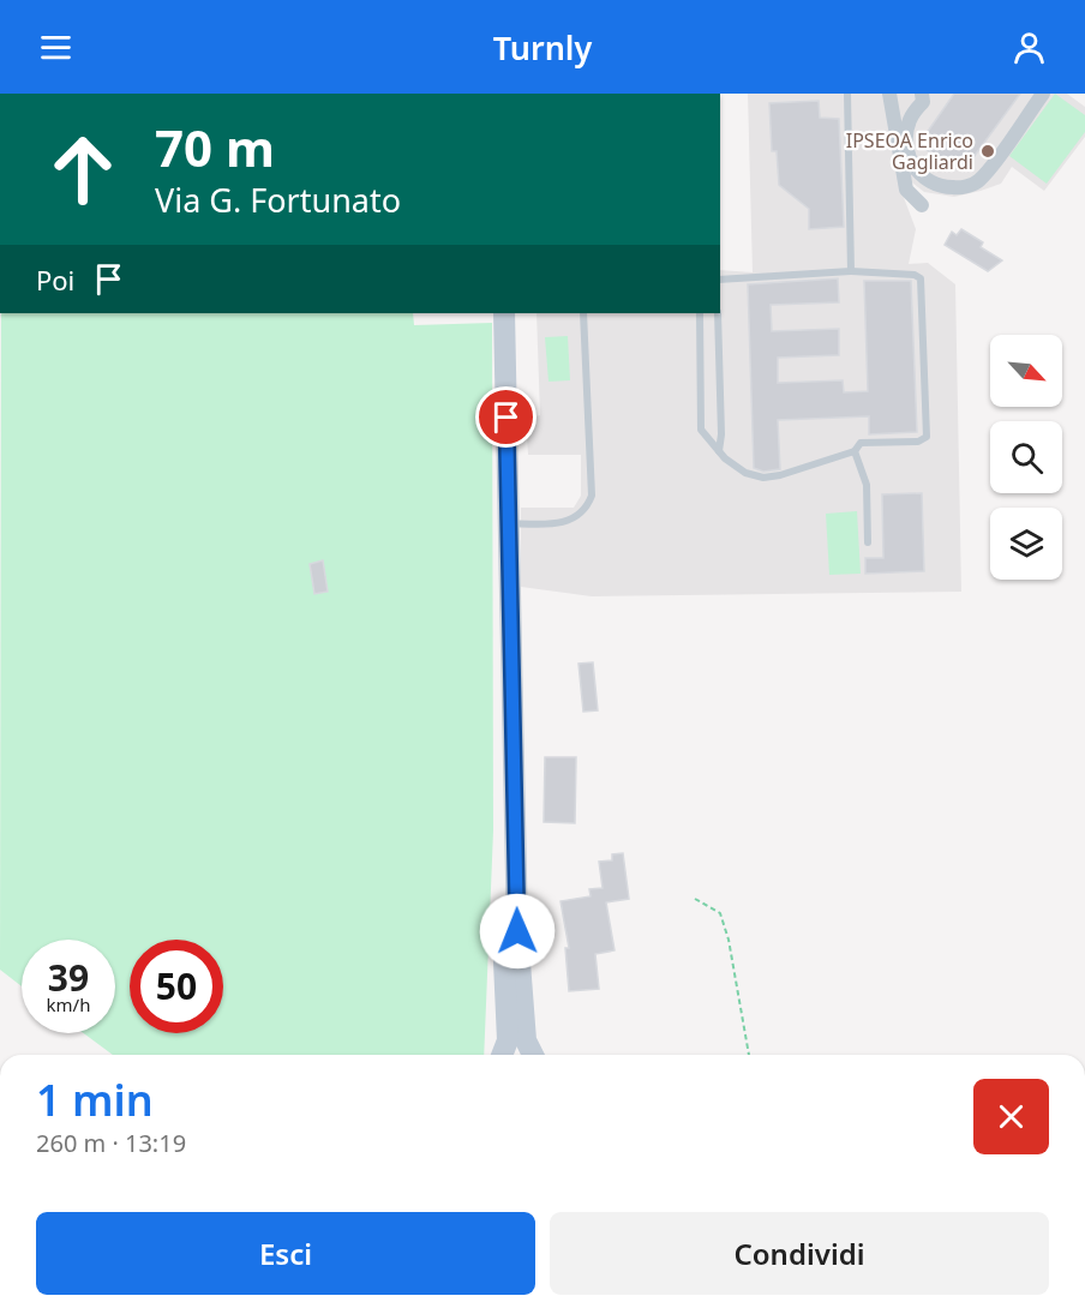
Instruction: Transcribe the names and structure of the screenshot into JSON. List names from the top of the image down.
{
  "places": ["IPSEOA Enrico Gagliardi"],
  "north": "bottom right",
  "page": {
    "header": "Turnly",
    "turn": ["70 m", "Via G. Fortunato"],
    "then": "Poi",
    "speed": "39 km/h",
    "limit": "50",
    "heading": ["1 min", "260 m · 13:19"],
    "buttons": ["Esci", "Condividi"]
  }
}
